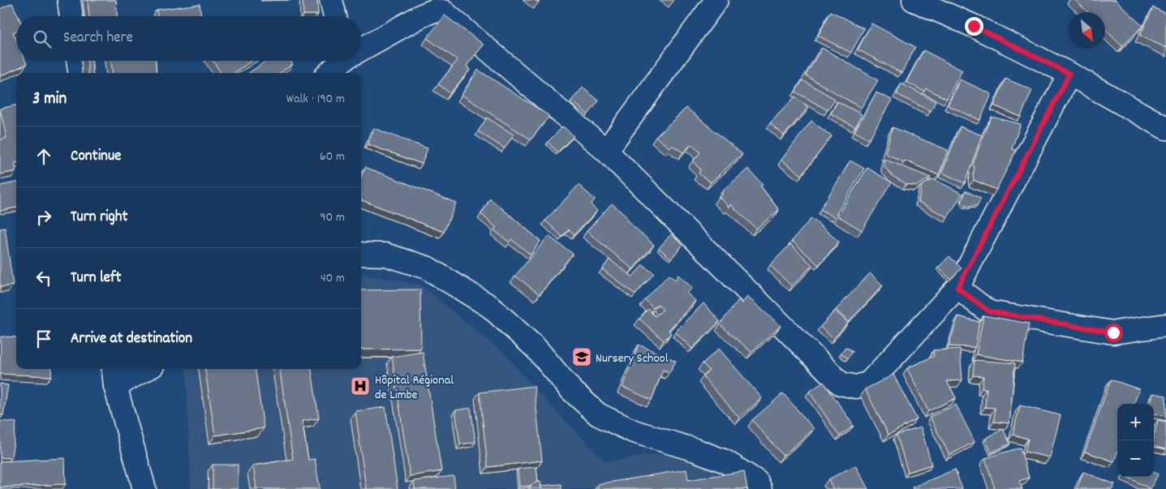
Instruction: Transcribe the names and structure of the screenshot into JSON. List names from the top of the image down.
{
  "places": {
    "school or university": ["Nursery School"],
    "hospital": ["Hôpital Régional de Limbe"]
  },
  "north": "bottom right",
  "page": {
    "search": "Search here",
    "heading": ["3 min", "Walk · 190 m"],
    "list": [
      ["Continue", "60 m"],
      ["Turn right", "90 m"],
      ["Turn left", "40 m"],
      "Arrive at destination"
    ],
    "map_buttons": ["+", "−"]
  }
}
